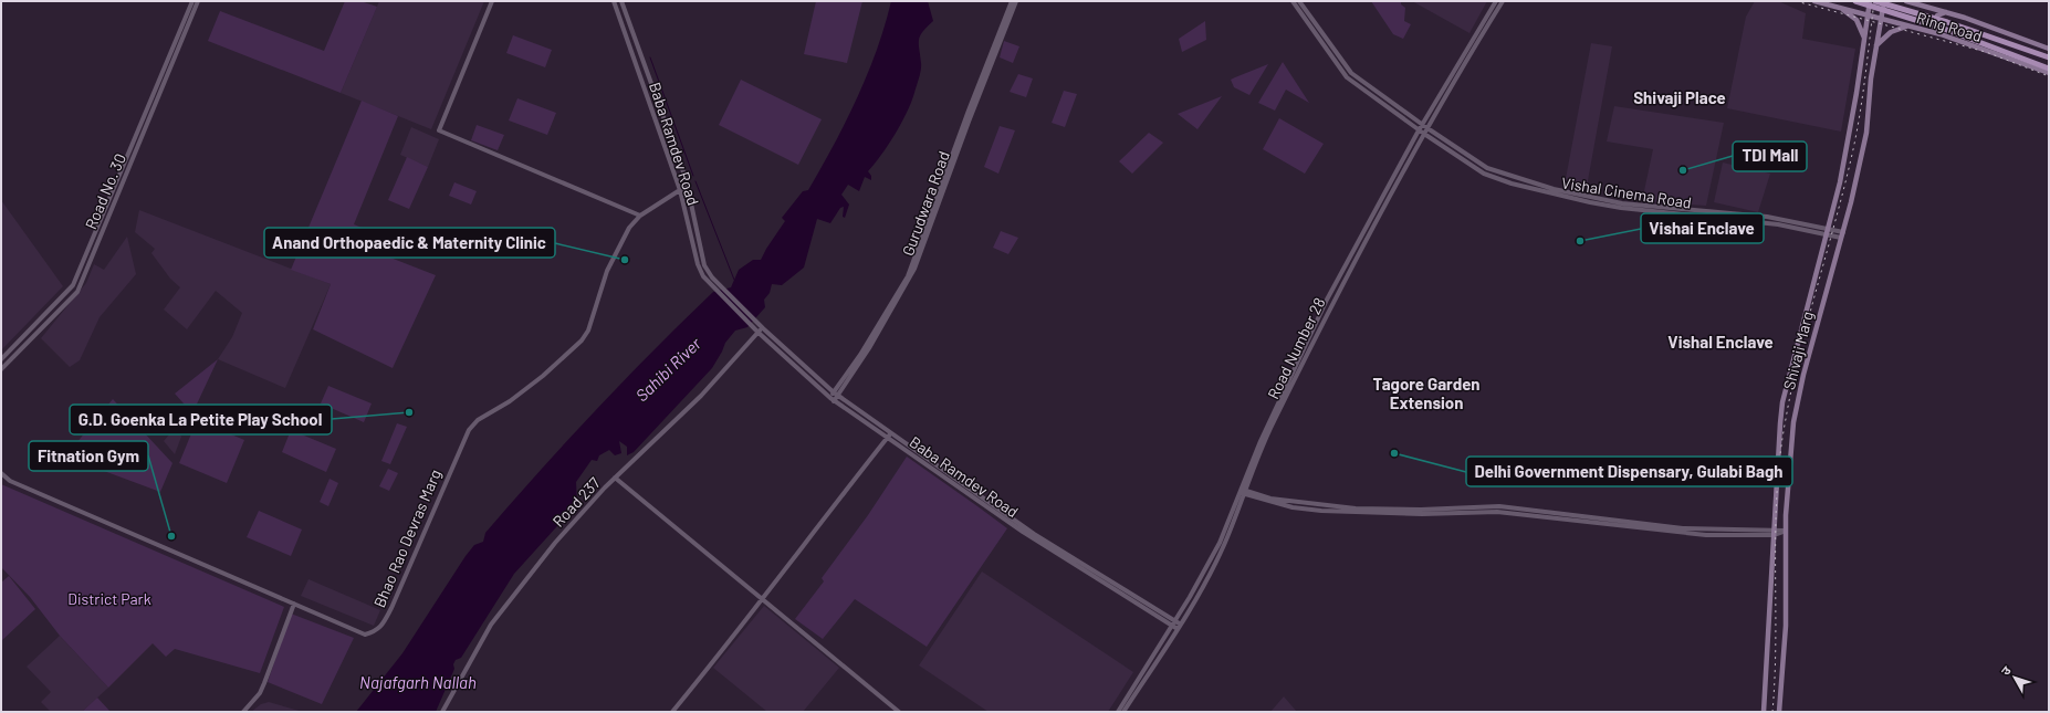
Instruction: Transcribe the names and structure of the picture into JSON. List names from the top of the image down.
{
  "streets": {
    "main road": ["Ring Road", "Shivaji Marg"],
    "street": [
      "Baba Ramdev Road",
      "Road No. 30",
      "Vishal Cinema Road",
      "Gurudwara Road",
      "Road Number 28",
      "Road 237",
      "Bhao Rao Devras Marg"
    ]
  },
  "crossings": [
    ["Ring Road", "Shivaji Marg"],
    ["Baba Ramdev Road", "Gurudwara Road"],
    ["Baba Ramdev Road", "Road Number 28"],
    ["Baba Ramdev Road", "Road 237"],
    ["Baba Ramdev Road", "Bhao Rao Devras Marg"],
    ["Vishal Cinema Road", "Road Number 28"],
    ["Vishal Cinema Road", "Shivaji Marg"]
  ],
  "districts": ["Shivaji Place", "Vishal Enclave", "Tagore Garden Extension"],
  "water": ["Sahibi River", "Najafgarh Nallah"],
  "parks": ["District Park"],
  "places": [
    "TDI Mall",
    "Vishai Enclave",
    "Anand Orthopaedic & Maternity Clinic",
    "G.D. Goenka La Petite Play School",
    "Delhi Government Dispensary, Gulabi Bagh",
    "Fitnation Gym"
  ],
  "north": "top left"
}
